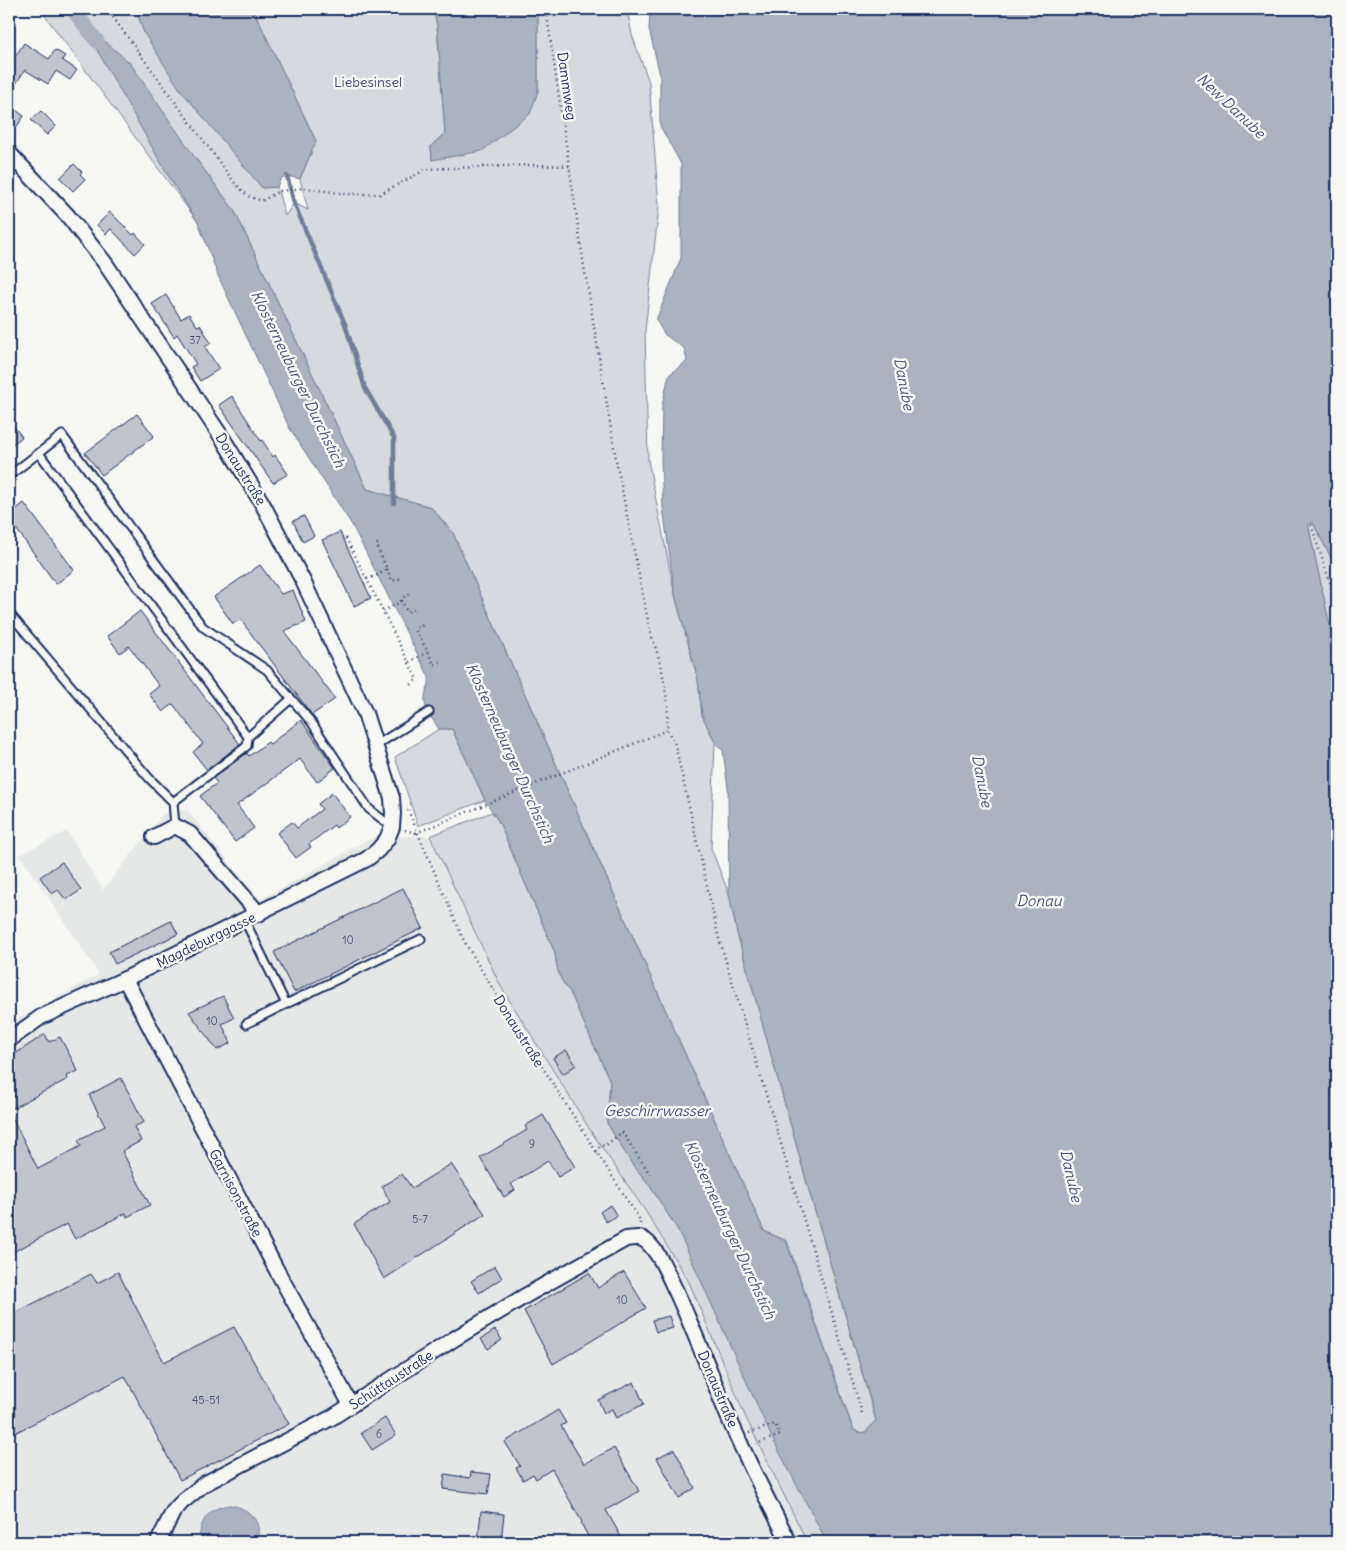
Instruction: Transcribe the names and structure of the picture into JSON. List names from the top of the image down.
{
  "streets": {
    "street": [
      "Donaustraße",
      "Magdeburggasse",
      "Garnisonstraße",
      "Schüttaustraße"
    ],
    "path": ["Dammweg"]
  },
  "crossings": [
    ["Dammweg", "Donaustraße"],
    ["Donaustraße", "Magdeburggasse"],
    ["Donaustraße", "Schüttaustraße"],
    ["Magdeburggasse", "Garnisonstraße"],
    ["Garnisonstraße", "Schüttaustraße"]
  ],
  "water": [
    "New Danube",
    "Klosterneuburger Durchstich",
    "Danube",
    "Donau",
    "Geschirrwasser"
  ],
  "parks": ["Liebesinsel"],
  "house_numbers": [
    "37",
    "10",
    "10",
    "9",
    "5-7",
    "10",
    "45-51",
    "6"
  ]
}
